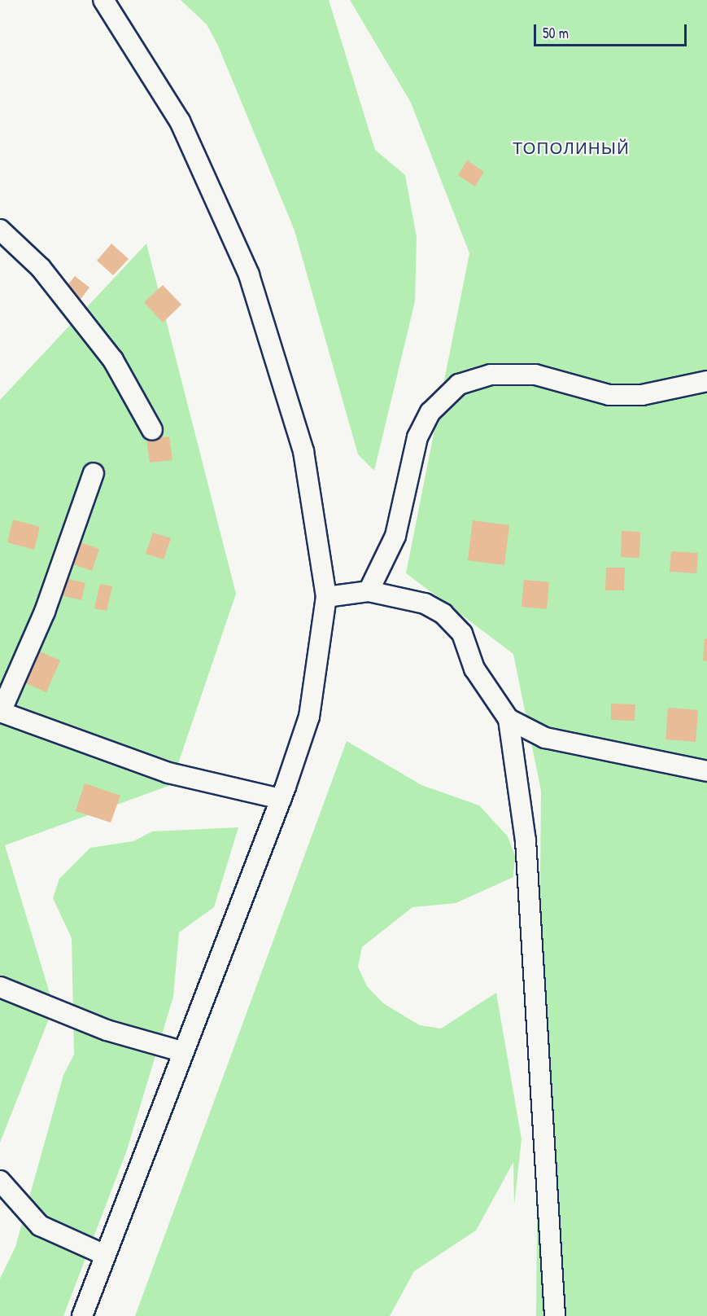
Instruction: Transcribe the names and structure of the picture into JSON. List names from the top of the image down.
{
  "districts": ["ТОПОЛИНЫЙ"],
  "scale_bar": "50 m"
}
